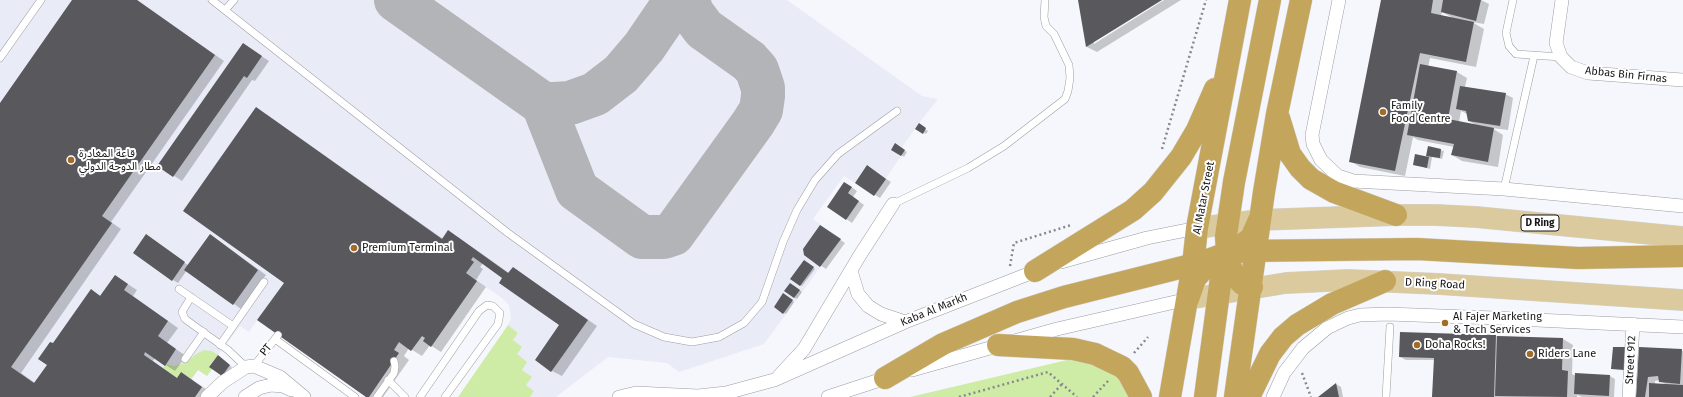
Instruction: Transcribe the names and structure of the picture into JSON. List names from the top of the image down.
{
  "streets": {
    "highway": ["Al Matar Street"],
    "main road": ["D Ring", "D Ring Road"],
    "street": ["Abbas Bin Firnas", "Kaba Al Markh", "Street 912"],
    "lane": ["PT"]
  },
  "crossings": [
    ["Al Matar Street", "D Ring"],
    ["Al Matar Street", "D Ring Road"],
    ["Al Matar Street", "Kaba Al Markh"],
    ["D Ring", "Kaba Al Markh"]
  ],
  "places": [
    "Family Food Centre",
    "قاعة المغادرة مطار الدوحة الدولي",
    "Premium Terminal",
    "Al Fajer Marketing & Tech Services",
    "Doha Rocks!",
    "Riders Lane"
  ]
}
